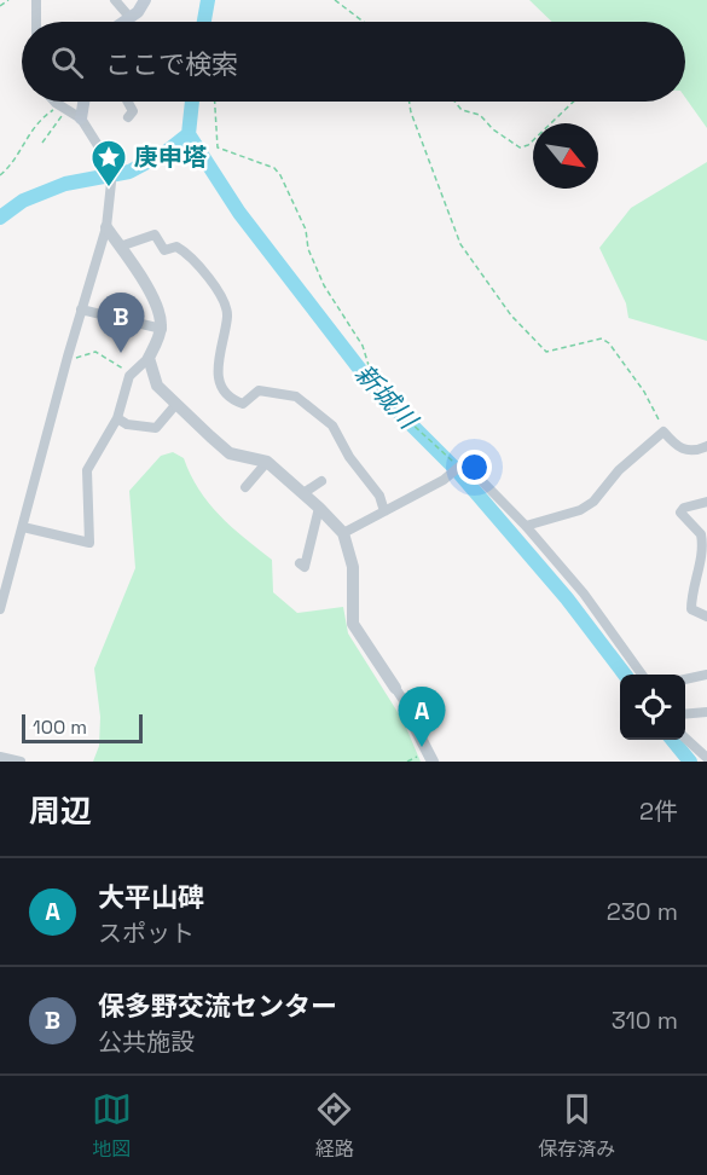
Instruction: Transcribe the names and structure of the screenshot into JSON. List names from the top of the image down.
{
  "water": ["新城川"],
  "places": {
    "place": ["庚申塔"]
  },
  "scale_bar": "100 m",
  "north": "bottom right",
  "page": {
    "search": "ここで検索",
    "pins": ["B", "A"],
    "scale": "100 m",
    "heading": ["周辺", "2件"],
    "list": [
      {
        "mark": "A",
        "name": "大平山碑",
        "note": "スポット",
        "value": "230 m"
      },
      {
        "mark": "B",
        "name": "保多野交流センター",
        "note": "公共施設",
        "value": "310 m"
      }
    ],
    "nav": ["地図", "経路", "保存済み"]
  }
}
